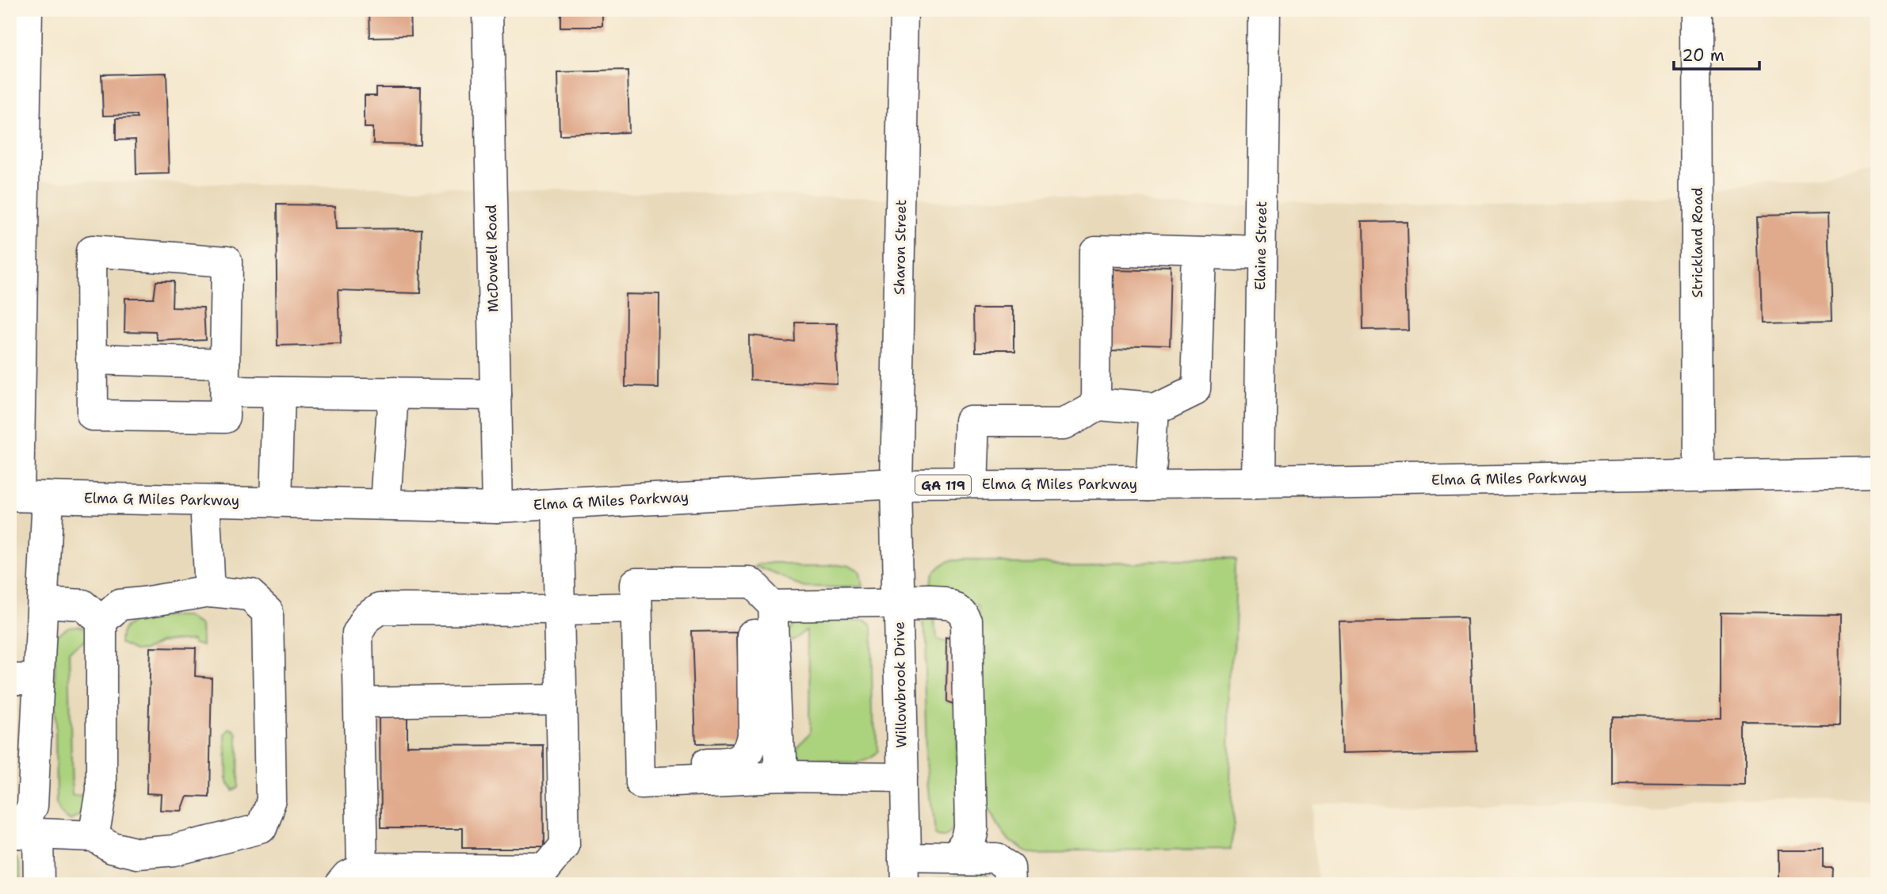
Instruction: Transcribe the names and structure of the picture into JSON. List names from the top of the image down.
{
  "streets": {
    "street": [
      "Strickland Road",
      "Elaine Street",
      "Sharon Street",
      "McDowell Road",
      "Elma G Miles Parkway",
      "GA 119",
      "Willowbrook Drive"
    ]
  },
  "crossings": [
    ["Strickland Road", "Elma G Miles Parkway"],
    ["Elaine Street", "Elma G Miles Parkway"],
    ["Sharon Street", "Elma G Miles Parkway"],
    ["Sharon Street", "Willowbrook Drive"],
    ["McDowell Road", "Elma G Miles Parkway"],
    ["Elma G Miles Parkway", "Willowbrook Drive"]
  ],
  "scale_bar": "20 m"
}
